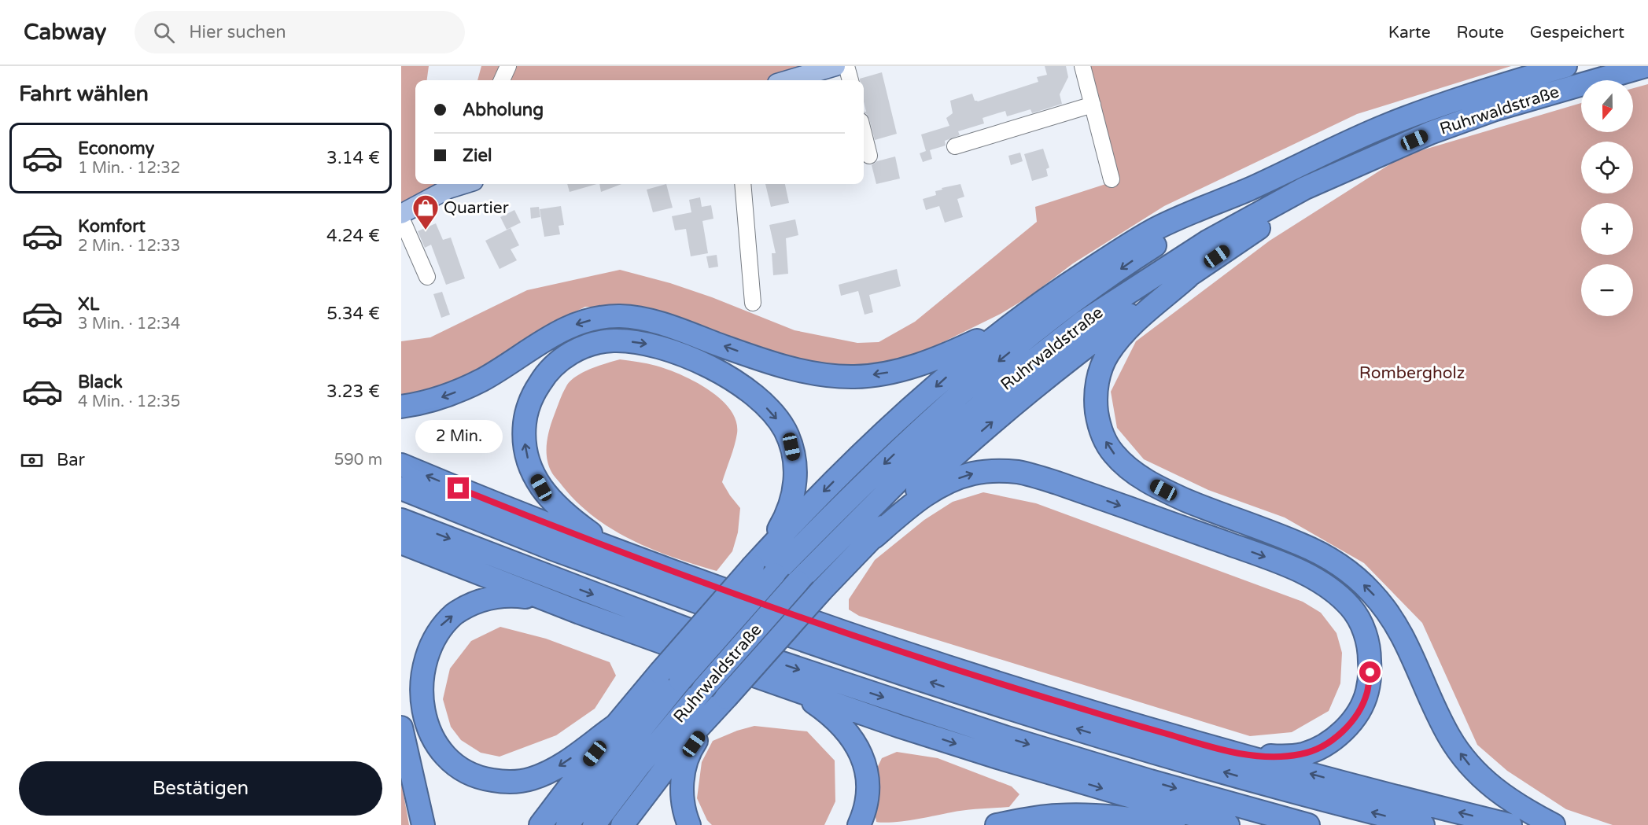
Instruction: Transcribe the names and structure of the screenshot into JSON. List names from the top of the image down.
{
  "streets": {
    "highway": ["Ruhrwaldstraße"]
  },
  "parks": ["Rombergholz"],
  "places": {
    "shop": ["Quartier"]
  },
  "north": "bottom",
  "page": {
    "header": "Cabway",
    "search": "Hier suchen",
    "nav": ["Karte", "Route", "Gespeichert"],
    "heading": "Fahrt wählen",
    "map_buttons": ["+", "−"],
    "banner": ["Abholung", "Ziel"],
    "list": [
      {
        "name": "Economy",
        "note": "1 Min. · 12:32",
        "value": "3.14 €"
      },
      {
        "name": "Komfort",
        "note": "2 Min. · 12:33",
        "value": "4.24 €"
      },
      {
        "name": "XL",
        "note": "3 Min. · 12:34",
        "value": "5.34 €"
      },
      {
        "name": "Black",
        "note": "4 Min. · 12:35",
        "value": "3.23 €"
      }
    ],
    "bubble": "2 Min.",
    "pay": ["Bar", "590 m"],
    "buttons": "Bestätigen"
  }
}
